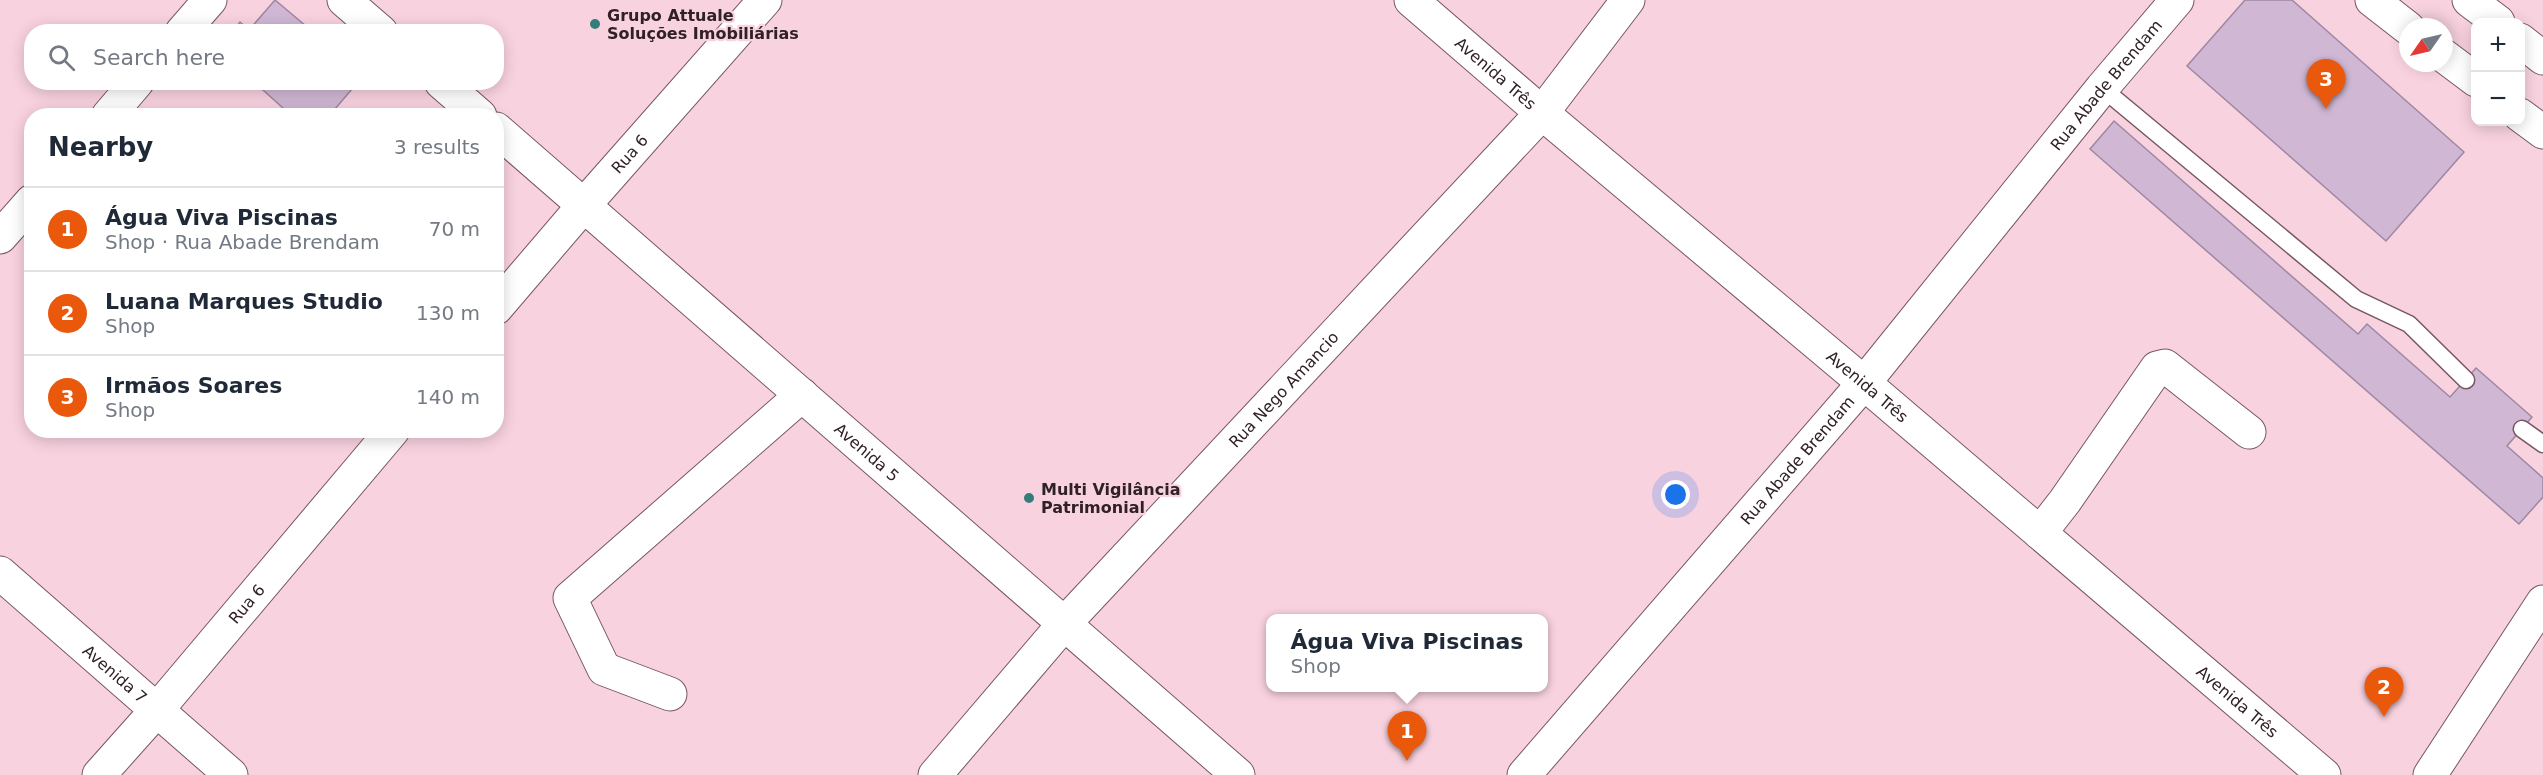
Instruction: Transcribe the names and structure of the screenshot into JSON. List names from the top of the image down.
{
  "streets": {
    "street": [
      "Avenida Três",
      "Rua Abade Brendam",
      "Rua 6",
      "Rua Nego Amancio",
      "Avenida 5",
      "Avenida 7"
    ]
  },
  "crossings": [
    ["Avenida Três", "Rua Abade Brendam"],
    ["Avenida Três", "Rua Nego Amancio"],
    ["Rua 6", "Avenida 5"],
    ["Rua 6", "Avenida 7"],
    ["Rua Nego Amancio", "Avenida 5"]
  ],
  "places": ["Grupo Attuale Soluções Imobiliárias", "Multi Vigilância Patrimonial"],
  "north": "bottom left",
  "page": {
    "map_buttons": ["+", "−"],
    "search": "Search here",
    "pins": ["3", "2", "1"],
    "heading": ["Nearby", "3 results"],
    "list": [
      {
        "mark": "1",
        "name": "Água Viva Piscinas",
        "note": "Shop · Rua Abade Brendam",
        "value": "70 m"
      },
      {
        "mark": "2",
        "name": "Luana Marques Studio",
        "note": "Shop",
        "value": "130 m"
      },
      {
        "mark": "3",
        "name": "Irmãos Soares",
        "note": "Shop",
        "value": "140 m"
      }
    ],
    "popup": ["Água Viva Piscinas", "Shop"]
  }
}
